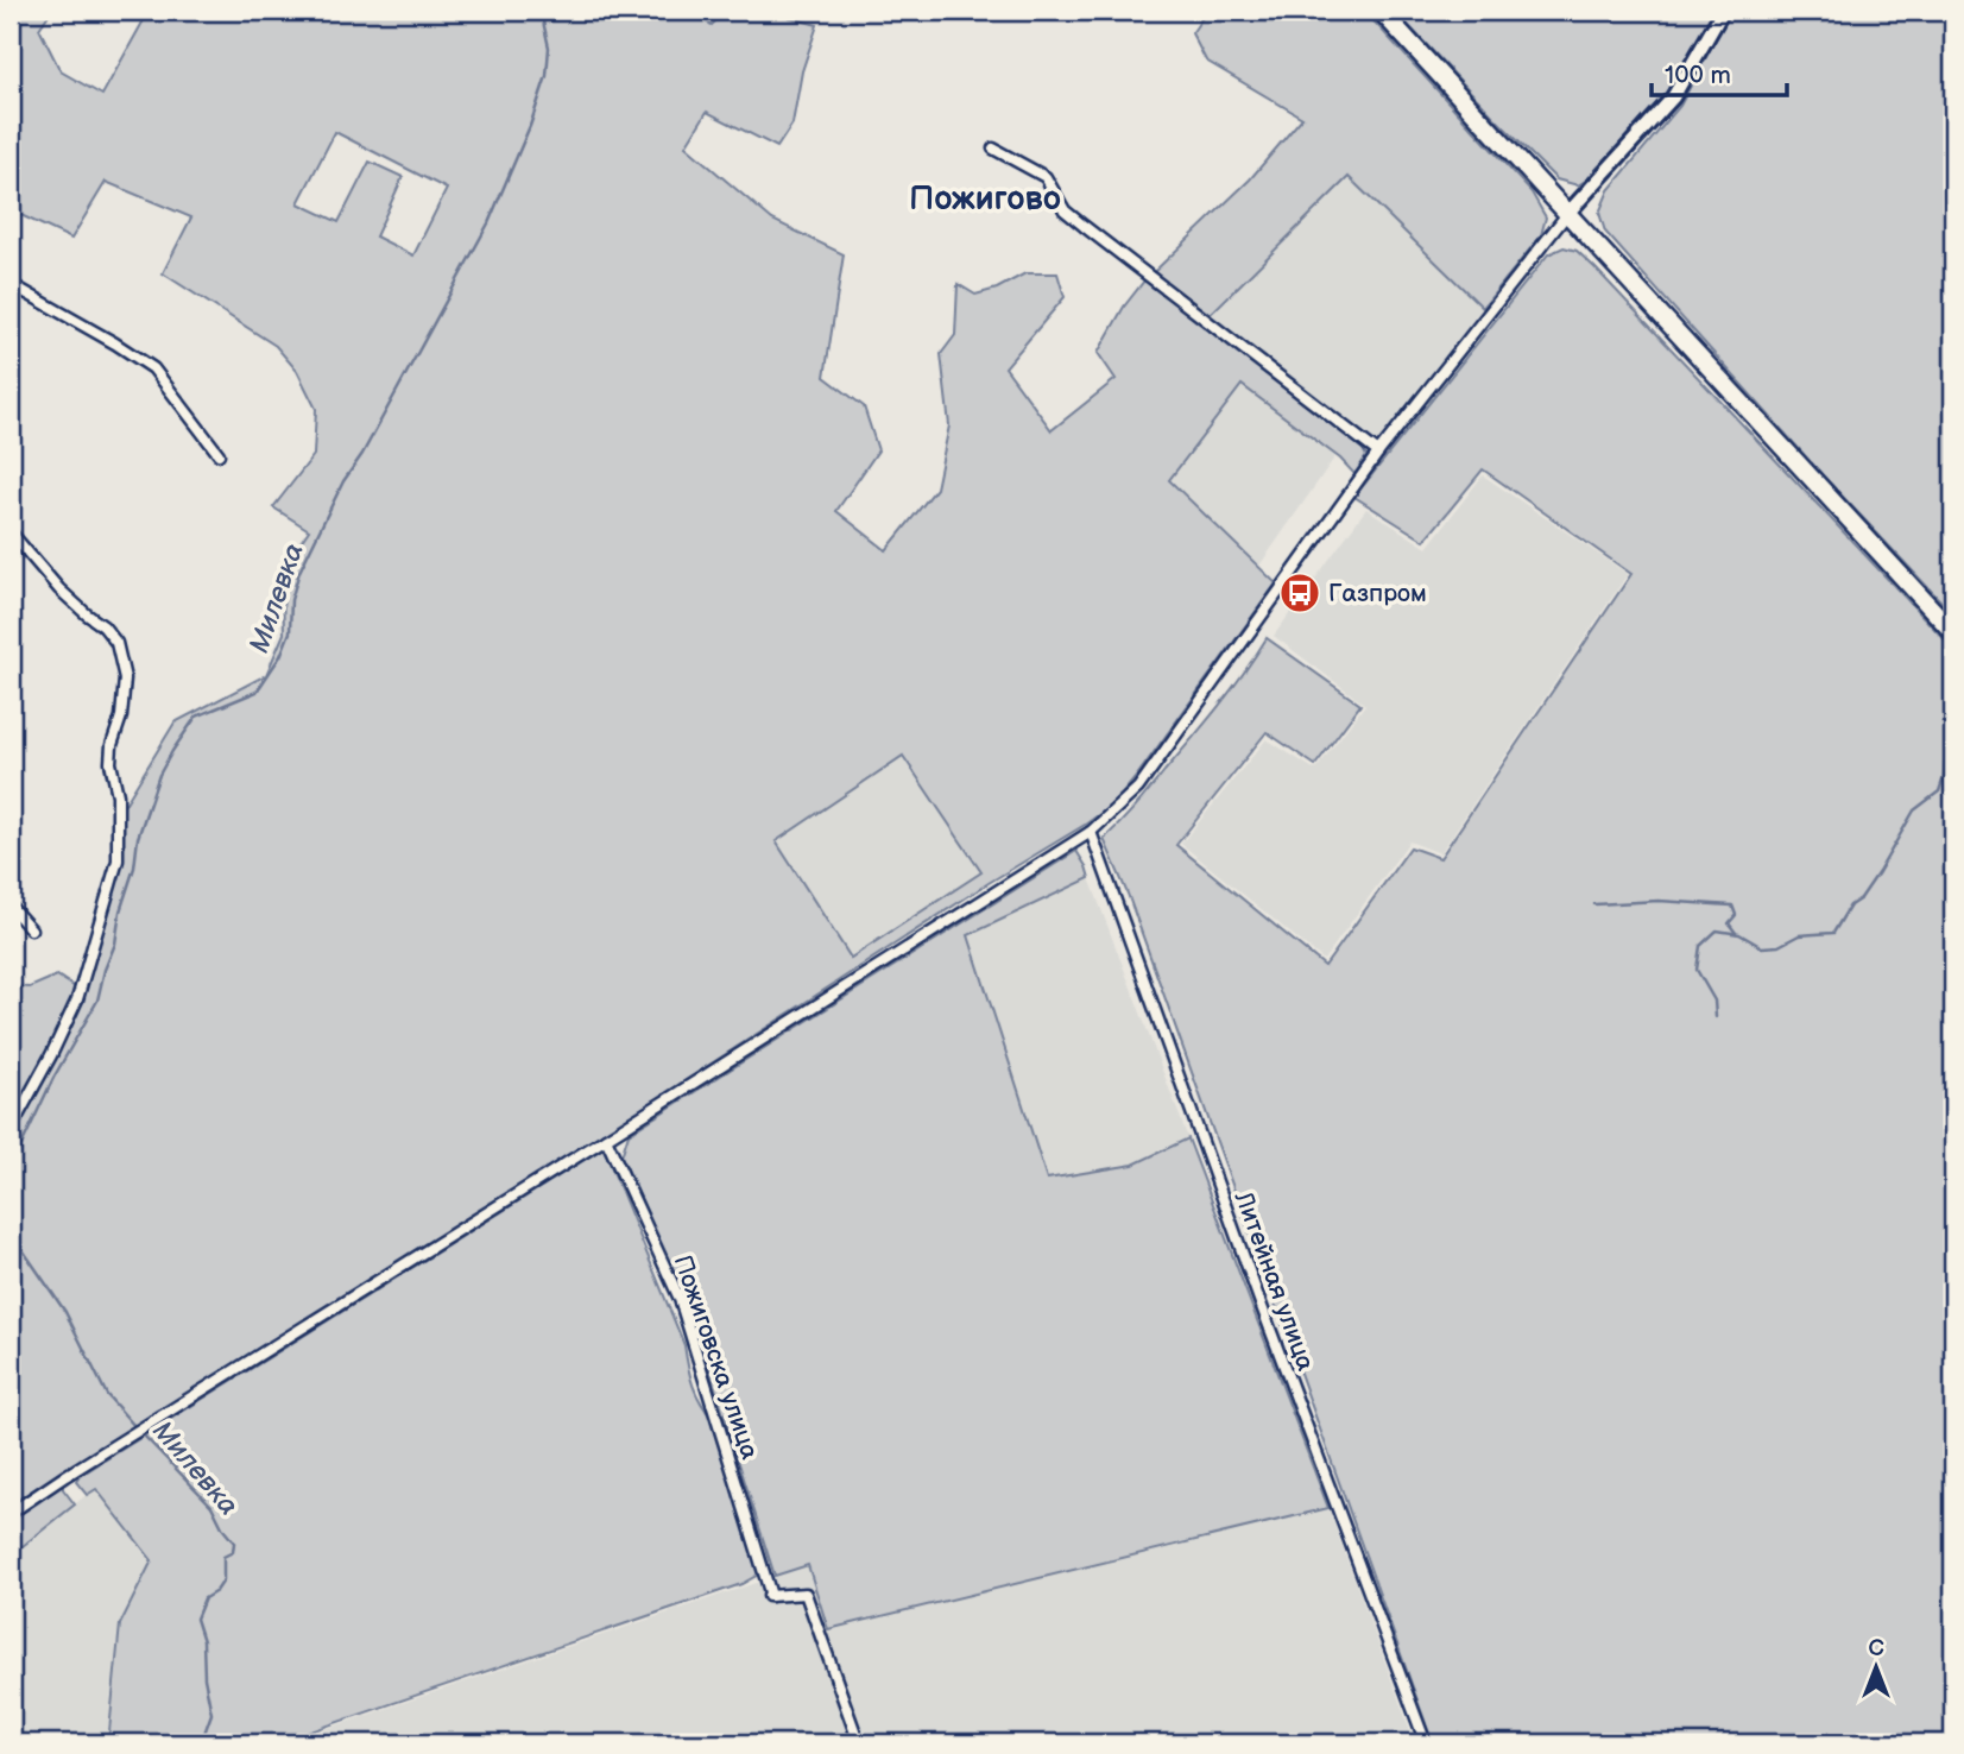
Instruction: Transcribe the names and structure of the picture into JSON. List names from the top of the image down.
{
  "streets": {
    "street": ["Литейная улица", "Пожиговска улица"]
  },
  "districts": ["Пожигово"],
  "water": ["Милевка"],
  "places": {
    "bus stop": ["Газпром"]
  },
  "scale_bar": "100 m",
  "north": "top"
}
